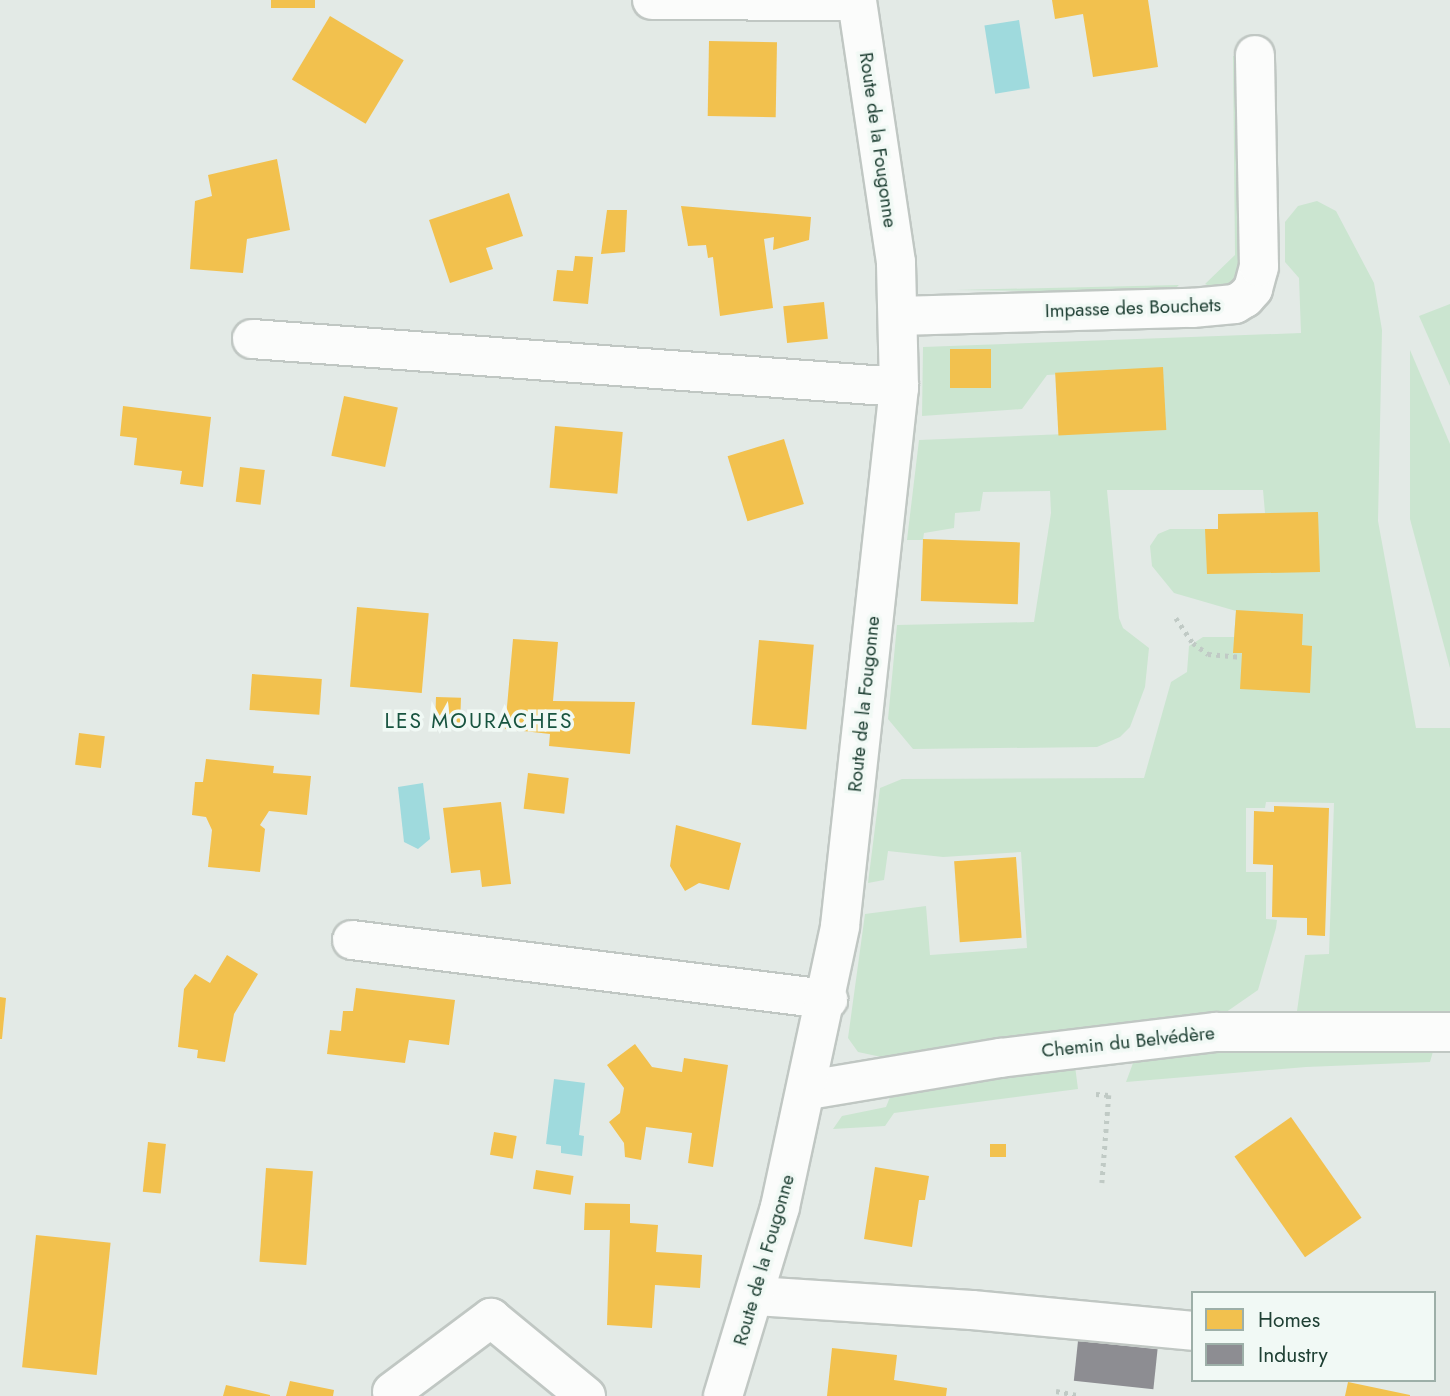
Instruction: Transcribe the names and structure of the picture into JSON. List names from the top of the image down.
{
  "streets": {
    "street": ["Route de la Fougonne", "Impasse des Bouchets", "Chemin du Belvédère"]
  },
  "crossings": [
    ["Route de la Fougonne", "Impasse des Bouchets"],
    ["Route de la Fougonne", "Chemin du Belvédère"]
  ],
  "districts": ["LES MOURACHES"],
  "legend": ["Homes", "Industry"]
}
